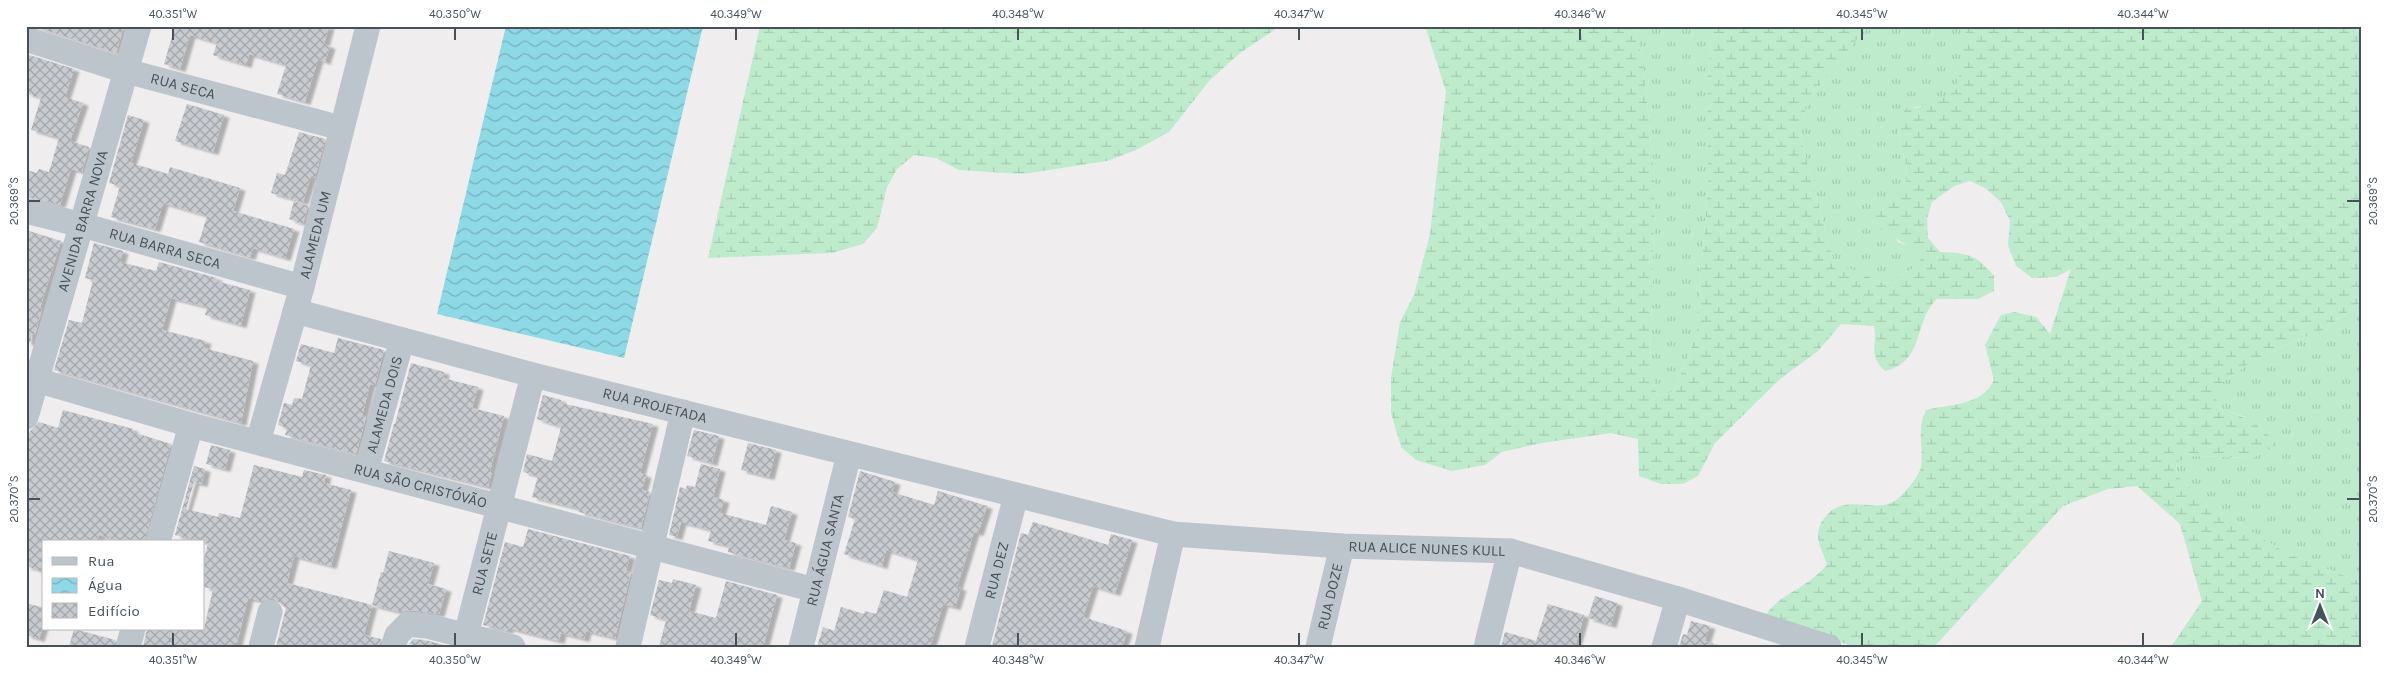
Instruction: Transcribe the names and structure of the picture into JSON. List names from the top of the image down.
{
  "streets": {
    "street": [
      "RUA SECA",
      "AVENIDA BARRA NOVA",
      "ALAMEDA UM",
      "RUA BARRA SECA",
      "ALAMEDA DOIS",
      "RUA PROJETADA",
      "RUA SÃO CRISTÓVÃO",
      "RUA ALICE NUNES KULL",
      "RUA ÁGUA SANTA",
      "RUA SETE",
      "RUA DEZ",
      "RUA DOZE"
    ]
  },
  "crossings": [
    ["RUA SECA", "AVENIDA BARRA NOVA"],
    ["RUA SECA", "ALAMEDA UM"],
    ["AVENIDA BARRA NOVA", "RUA BARRA SECA"],
    ["AVENIDA BARRA NOVA", "RUA SÃO CRISTÓVÃO"],
    ["ALAMEDA UM", "RUA BARRA SECA"],
    ["ALAMEDA UM", "RUA PROJETADA"],
    ["ALAMEDA UM", "RUA SÃO CRISTÓVÃO"],
    ["ALAMEDA DOIS", "RUA PROJETADA"],
    ["ALAMEDA DOIS", "RUA SÃO CRISTÓVÃO"],
    ["RUA PROJETADA", "RUA ALICE NUNES KULL"],
    ["RUA PROJETADA", "RUA ÁGUA SANTA"],
    ["RUA PROJETADA", "RUA SETE"],
    ["RUA PROJETADA", "RUA DEZ"],
    ["RUA SÃO CRISTÓVÃO", "RUA ÁGUA SANTA"],
    ["RUA SÃO CRISTÓVÃO", "RUA SETE"],
    ["RUA ALICE NUNES KULL", "RUA DEZ"],
    ["RUA ALICE NUNES KULL", "RUA DOZE"]
  ],
  "legend": ["Rua", "Água", "Edifício"],
  "north": "top",
  "coordinates": [
    "40.351°W",
    "40.350°W",
    "40.349°W",
    "40.348°W",
    "40.347°W",
    "40.346°W",
    "40.345°W",
    "40.344°W",
    "20.369°S",
    "20.370°S"
  ]
}
